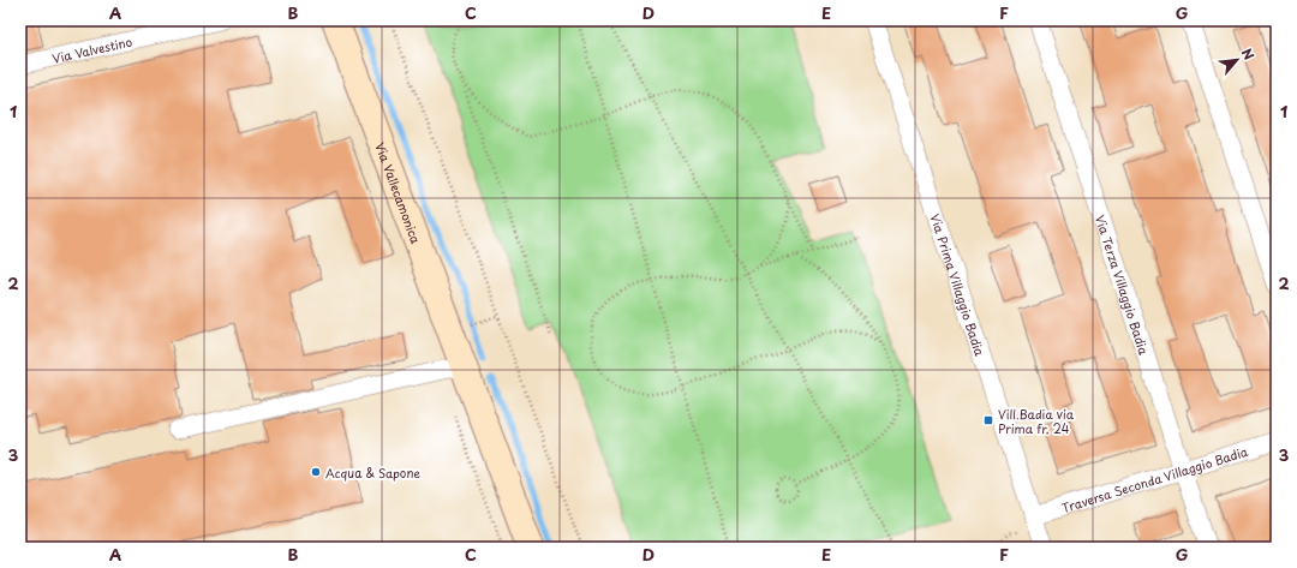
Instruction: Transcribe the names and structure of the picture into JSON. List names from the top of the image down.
{
  "streets": {
    "main road": ["Via Vallecamonica"],
    "street": [
      "Via Valvestino",
      "Via Prima Villaggio Badia",
      "Via Terza Villaggio Badia",
      "Traversa Seconda Villaggio Badia"
    ]
  },
  "crossings": [
    ["Via Prima Villaggio Badia", "Traversa Seconda Villaggio Badia"],
    ["Via Terza Villaggio Badia", "Traversa Seconda Villaggio Badia"]
  ],
  "places": {
    "transit": ["Vill.Badia via Prima fr. 24"],
    "other": ["Acqua & Sapone"]
  },
  "north": "top right",
  "grid": {
    "columns": [
      "A",
      "B",
      "C",
      "D",
      "E",
      "F",
      "G"
    ],
    "rows": ["1", "2", "3"]
  }
}
